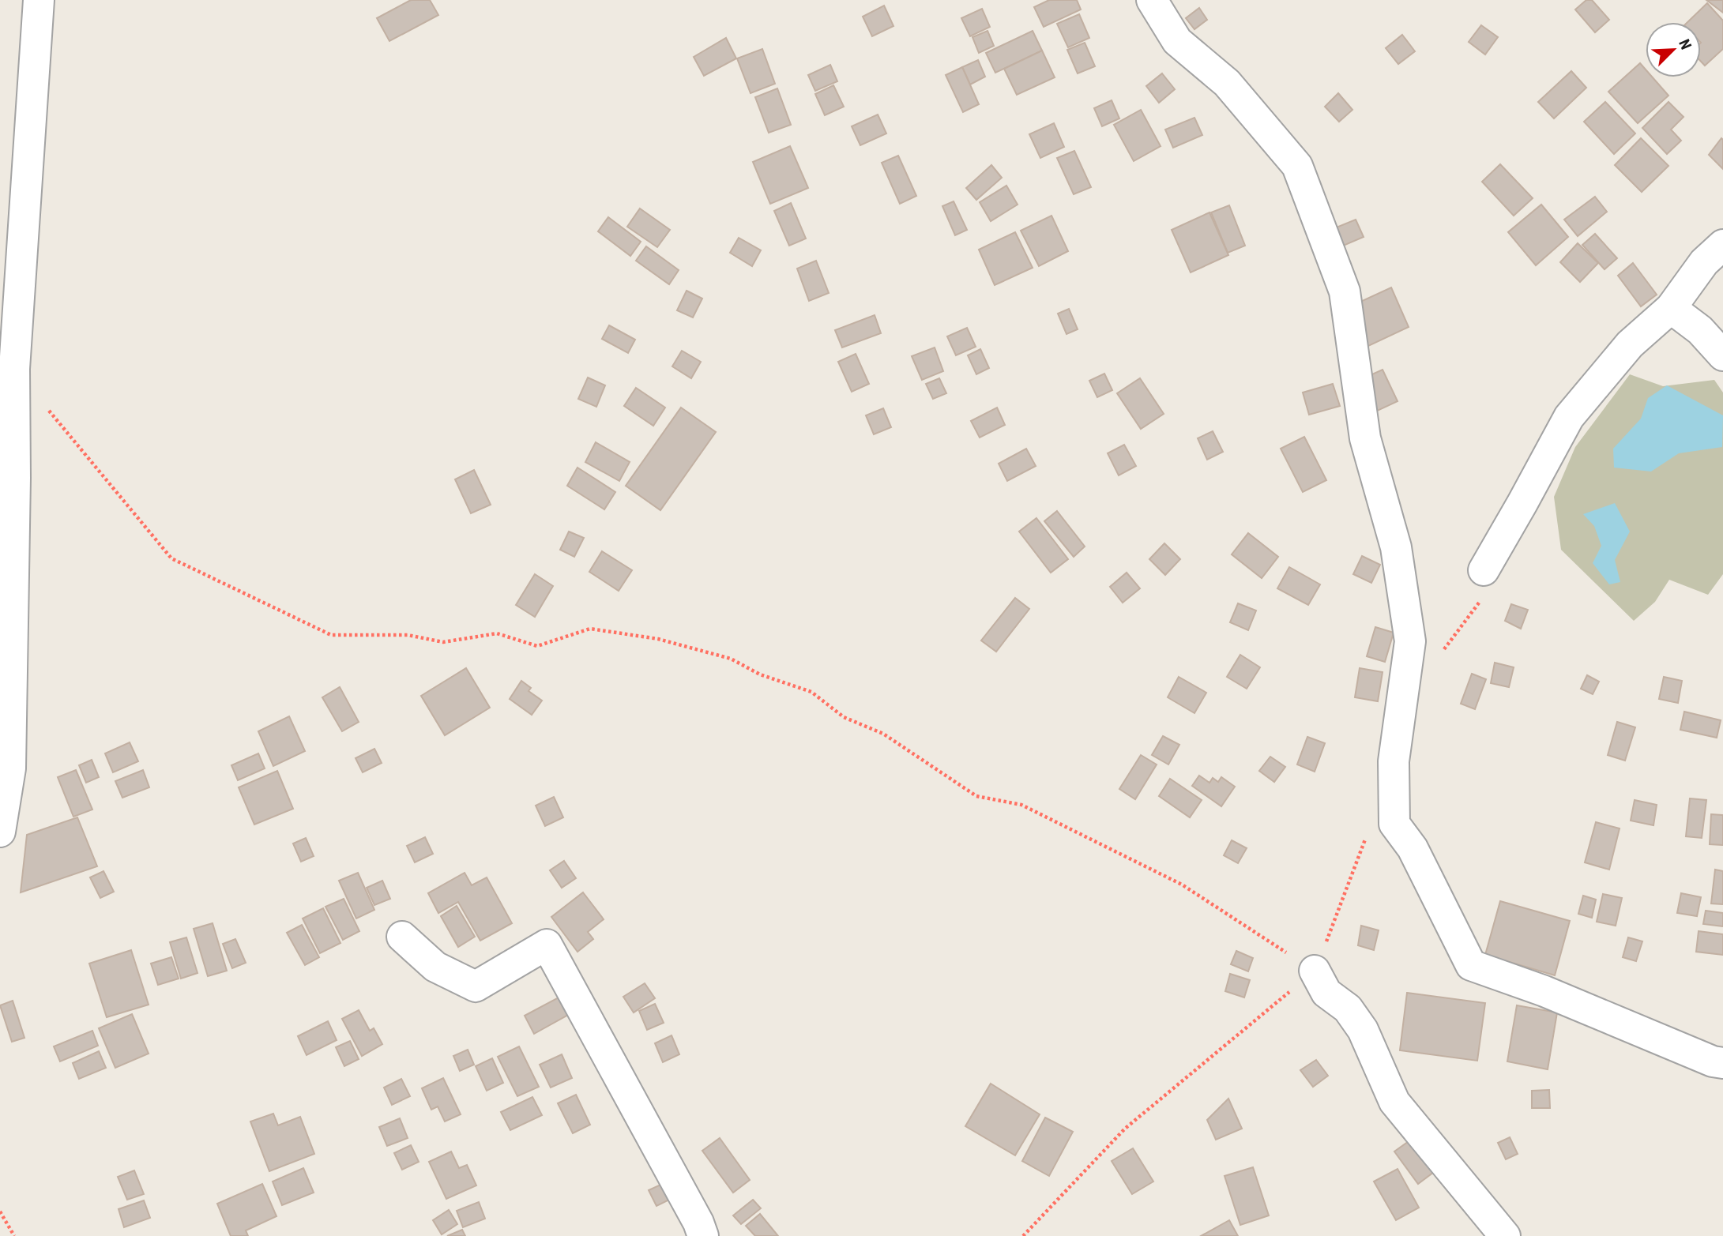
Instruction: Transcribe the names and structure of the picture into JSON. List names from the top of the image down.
{
  "north": "top right"
}
